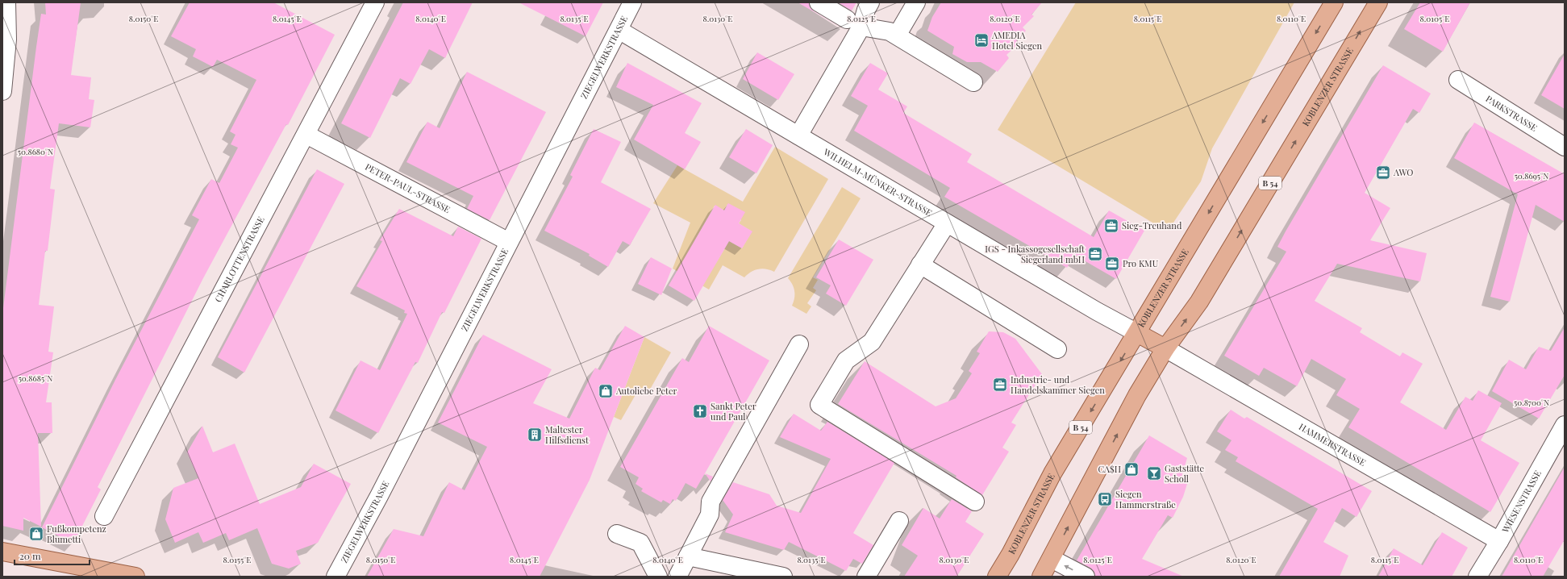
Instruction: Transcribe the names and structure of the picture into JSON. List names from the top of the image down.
{
  "streets": {
    "main road": ["KOBLENZER STRASSE", "B 54"],
    "street": [
      "ZIEGELWERKSTRASSE",
      "PARKSTRASSE",
      "WILHELM-MÜNKER-STRASSE",
      "PETER-PAUL-STRASSE",
      "CHARLOTTENSTRASSE",
      "HAMMERSTRASSE",
      "WIESENSTRASSE"
    ]
  },
  "crossings": [
    ["ZIEGELWERKSTRASSE", "WILHELM-MÜNKER-STRASSE"],
    ["ZIEGELWERKSTRASSE", "PETER-PAUL-STRASSE"],
    ["KOBLENZER STRASSE", "WILHELM-MÜNKER-STRASSE"],
    ["KOBLENZER STRASSE", "HAMMERSTRASSE"],
    ["PETER-PAUL-STRASSE", "CHARLOTTENSTRASSE"],
    ["HAMMERSTRASSE", "WIESENSTRASSE"]
  ],
  "places": {
    "hotel": ["AMEDIA Hotel Siegen"],
    "office": [
      "AWO",
      "Sieg-Treuhand",
      "IGS - Inkassogesellschaft Siegerland mbH",
      "Pro KMU",
      "Industrie- und Handelskammer Siegen"
    ],
    "shop": ["Autoliebe Peter", "CA$H", "Fußkompetenz Blumetti"],
    "church": ["Sankt Peter und Paul"],
    "building": ["Maltester Hilfsdienst"],
    "bar": ["Gaststätte Scholl"],
    "bus stop": ["Siegen Hammerstraße"]
  },
  "scale_bar": "20 m",
  "coordinates": [
    "8.0150°E",
    "8.0145°E",
    "8.0140°E",
    "8.0135°E",
    "8.0130°E",
    "8.0125°E",
    "8.0120°E",
    "8.0115°E",
    "8.0110°E",
    "8.0105°E",
    "50.8680°N",
    "50.8695°N",
    "50.8685°N",
    "50.8700°N",
    "8.0155°E"
  ]
}
